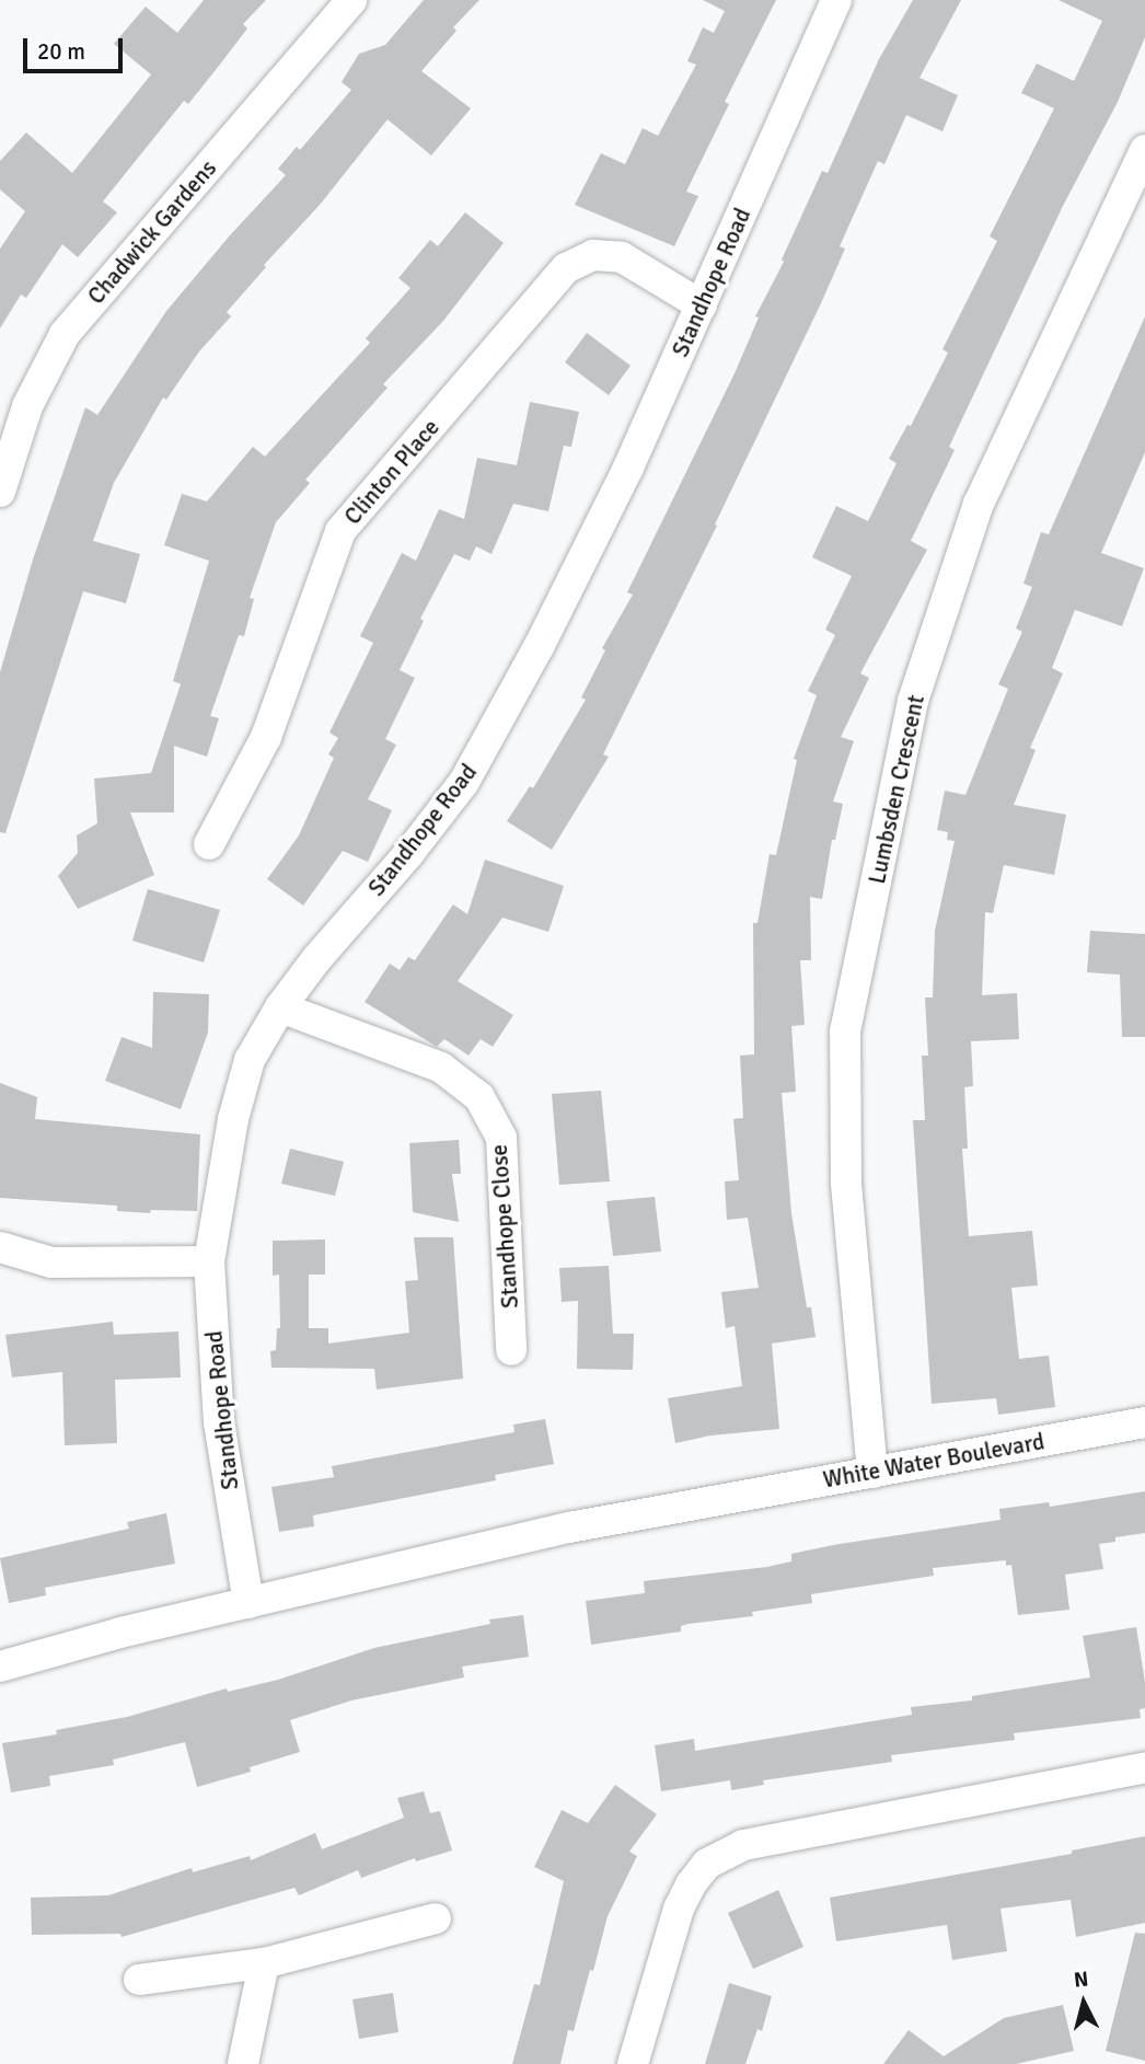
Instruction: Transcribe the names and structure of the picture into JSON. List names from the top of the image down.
{
  "streets": {
    "street": [
      "Chadwick Gardens",
      "Standhope Road",
      "Clinton Place",
      "Lumbsden Crescent",
      "Standhope Close",
      "White Water Boulevard"
    ]
  },
  "crossings": [
    ["Standhope Road", "Clinton Place"],
    ["Standhope Road", "Standhope Close"],
    ["Standhope Road", "White Water Boulevard"],
    ["Lumbsden Crescent", "White Water Boulevard"]
  ],
  "scale_bar": "20 m",
  "north": "top"
}
